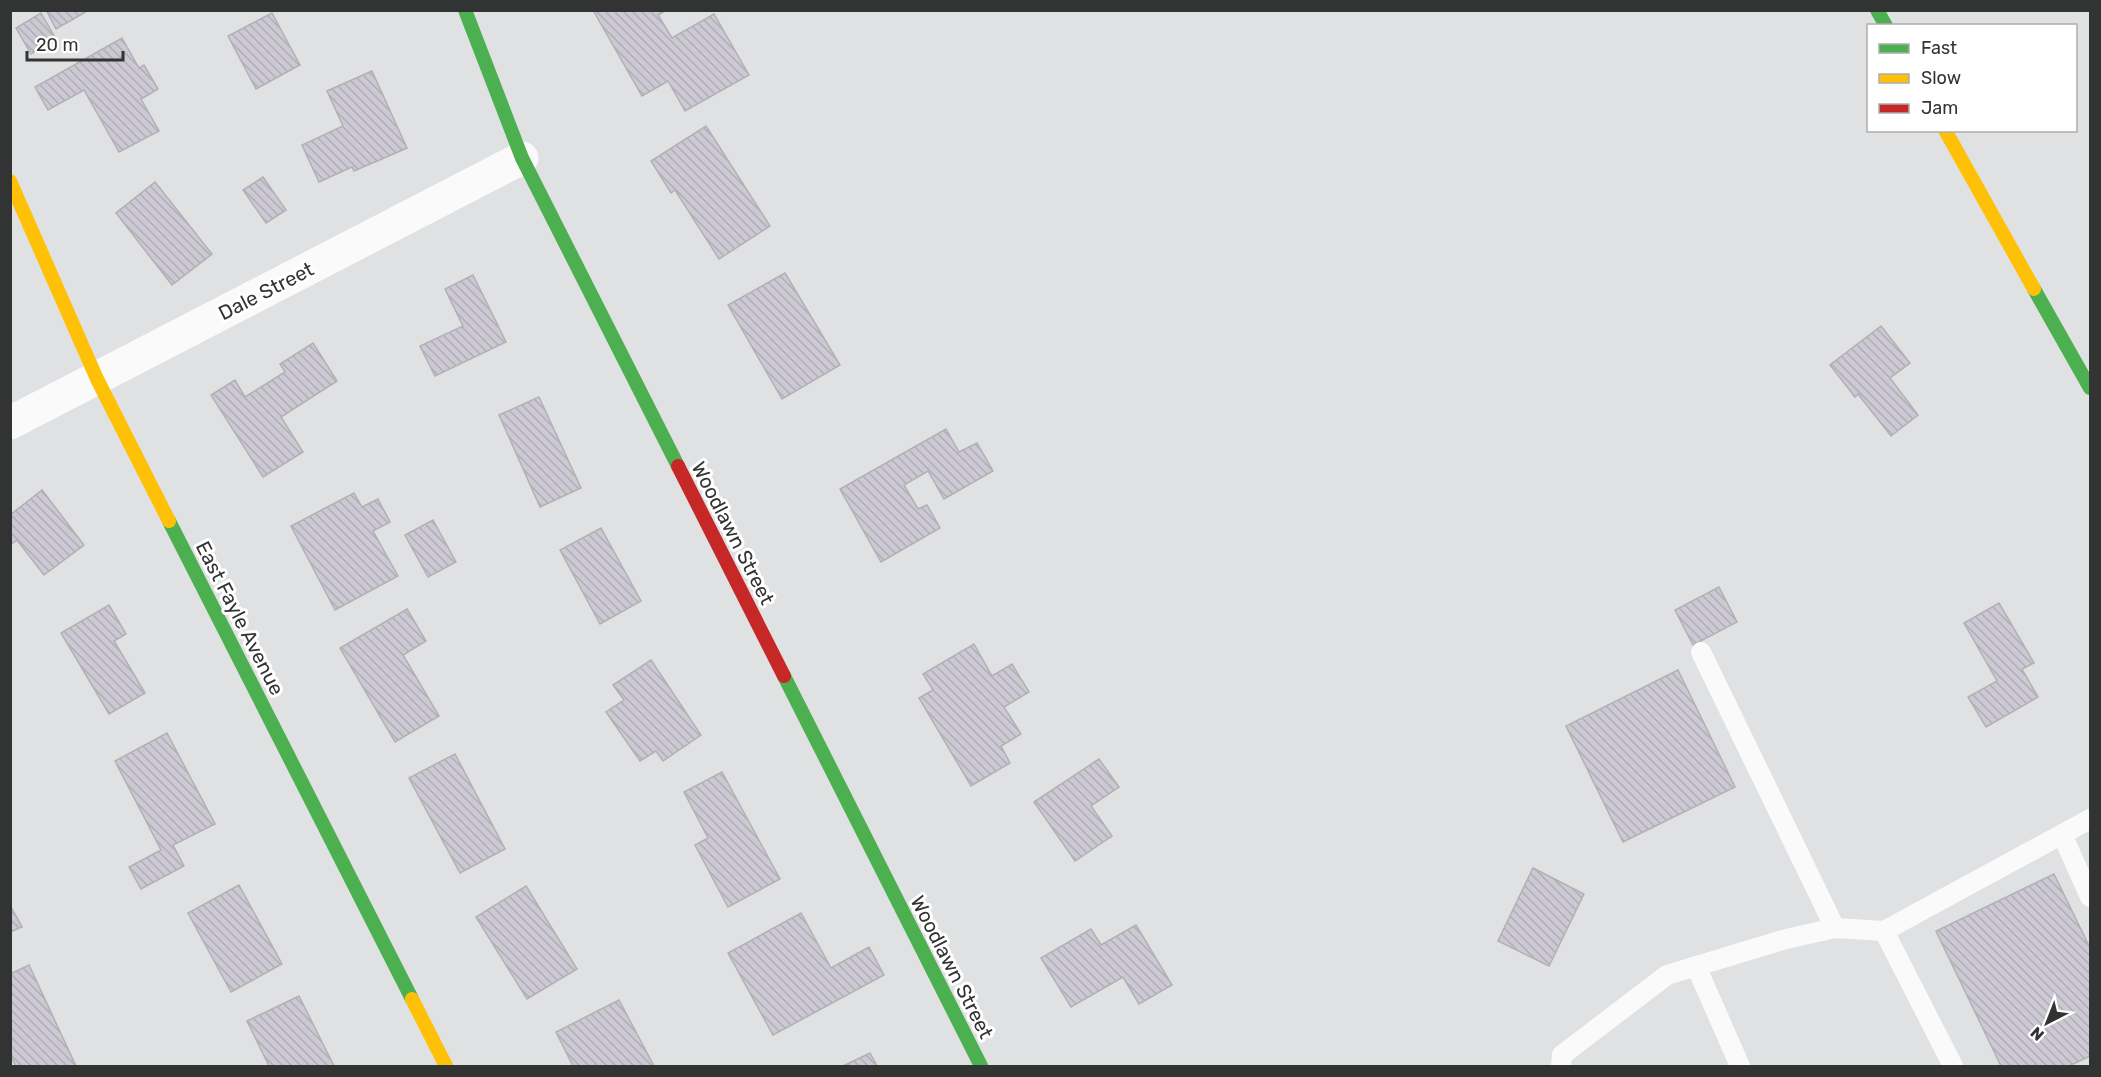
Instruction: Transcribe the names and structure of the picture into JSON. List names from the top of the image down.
{
  "streets": {
    "street": ["Dale Street", "Woodlawn Street", "East Fayle Avenue"]
  },
  "crossings": [
    ["Dale Street", "Woodlawn Street"],
    ["Dale Street", "East Fayle Avenue"]
  ],
  "legend": ["Fast", "Slow", "Jam"],
  "scale_bar": "20 m",
  "north": "bottom left"
}
